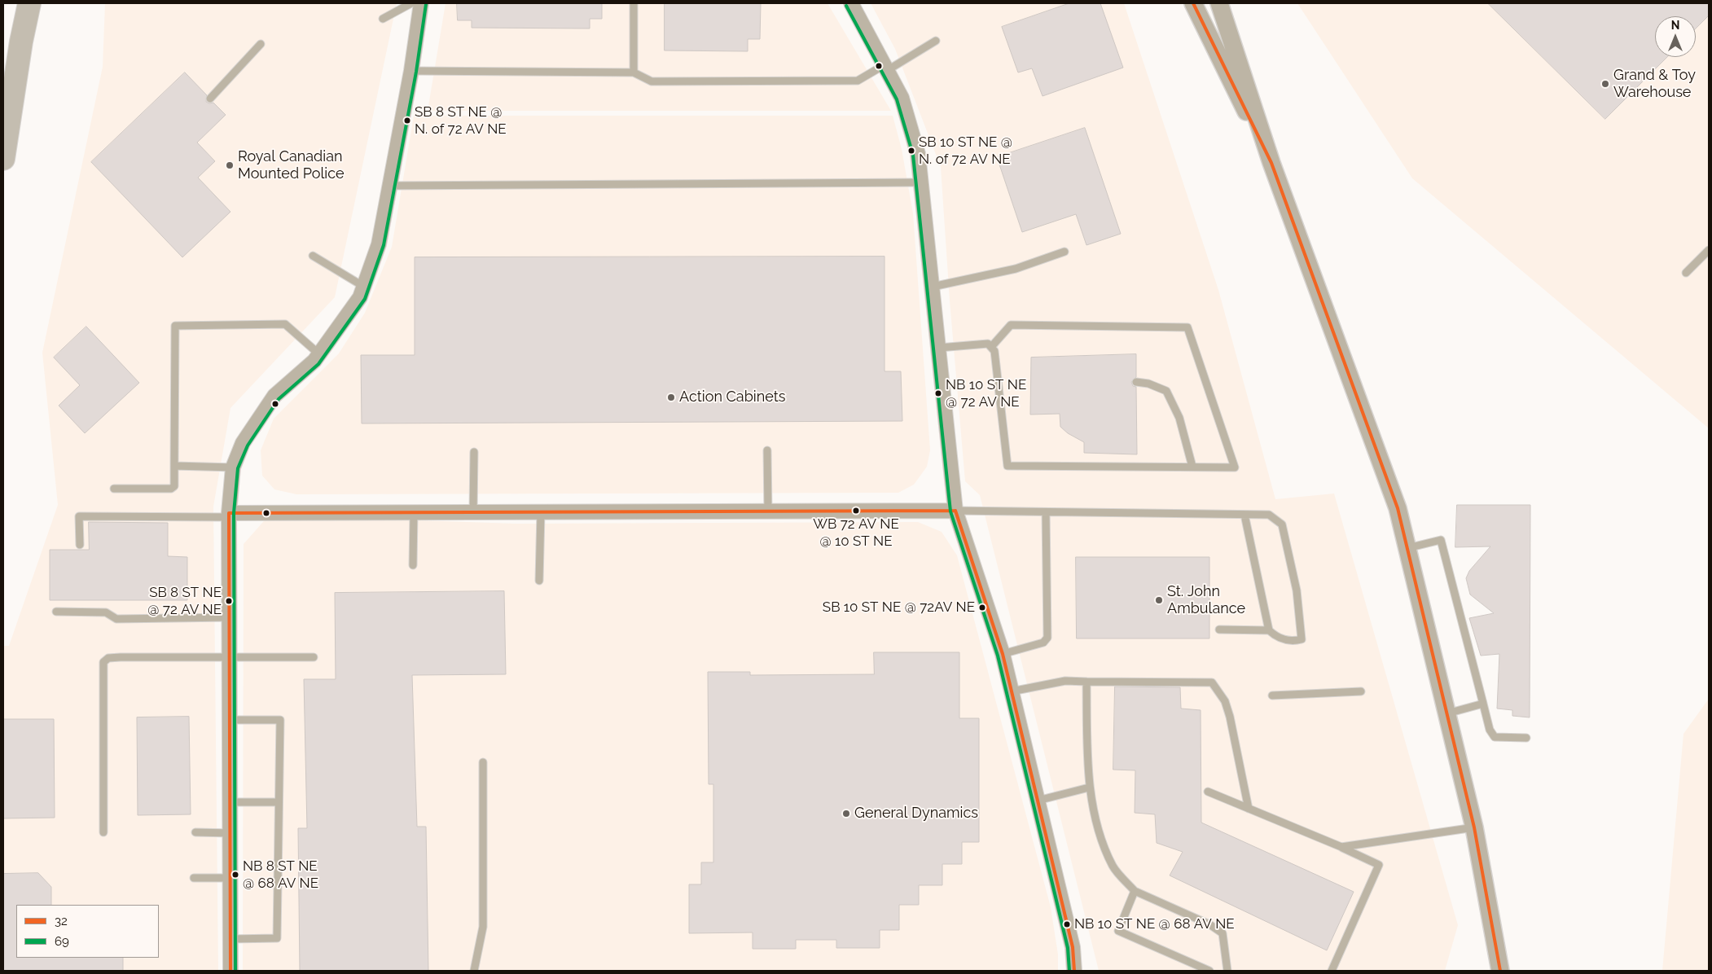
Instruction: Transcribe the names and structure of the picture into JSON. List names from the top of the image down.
{
  "places": [
    "Grand & Toy Warehouse",
    "SB 8 ST NE @ N. of 72 AV NE",
    "SB 10 ST NE @ N. of 72 AV NE",
    "Royal Canadian Mounted Police",
    "NB 10 ST NE @ 72 AV NE",
    "Action Cabinets",
    "WB 72 AV NE @ 10 ST NE",
    "St. John Ambulance",
    "SB 8 ST NE @ 72 AV NE",
    "SB 10 ST NE @ 72AV NE",
    "General Dynamics",
    "NB 8 ST NE @ 68 AV NE",
    "NB 10 ST NE @ 68 AV NE"
  ],
  "lines": ["transit line 32", "transit line 69"],
  "legend": ["32", "69"],
  "north": "top"
}
